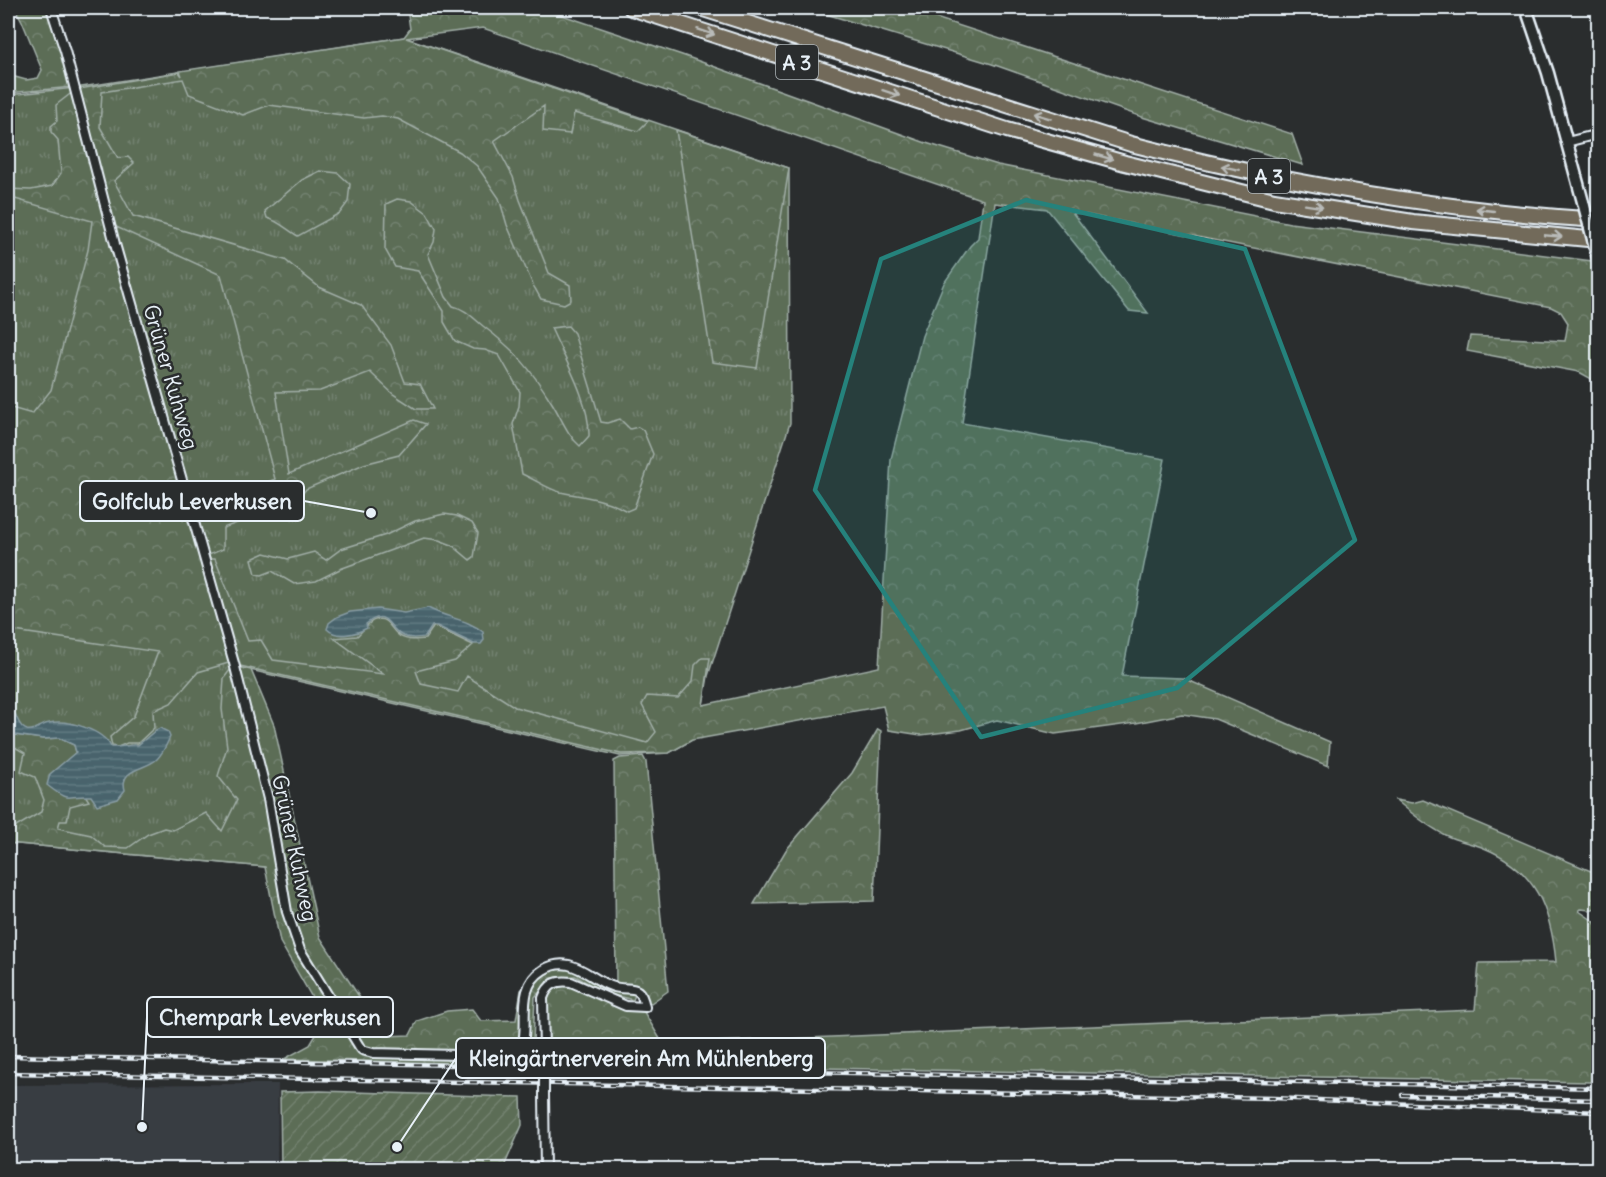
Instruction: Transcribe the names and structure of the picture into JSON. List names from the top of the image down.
{
  "streets": {
    "highway": ["A 3"],
    "street": ["Grüner Kuhweg"]
  },
  "places": ["Golfclub Leverkusen", "Chempark Leverkusen", "Kleingärtnerverein Am Mühlenberg"]
}
